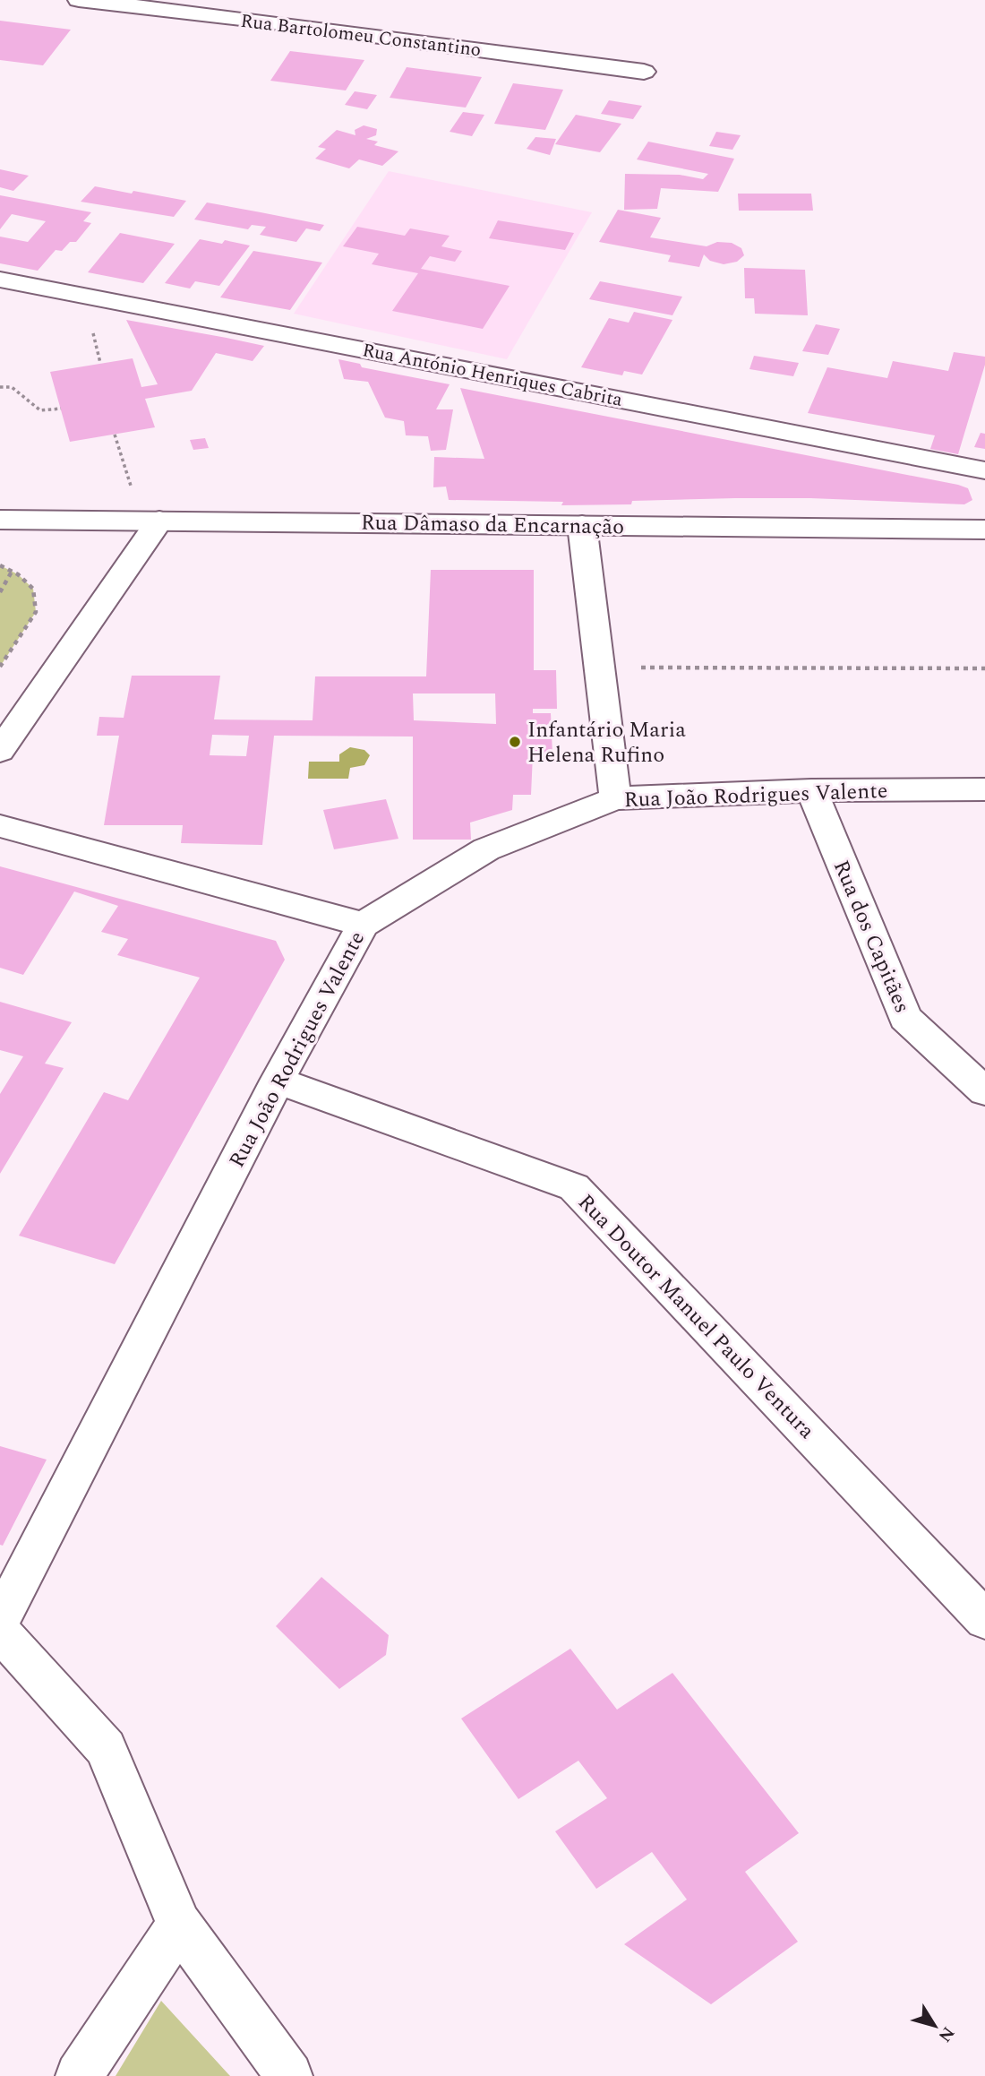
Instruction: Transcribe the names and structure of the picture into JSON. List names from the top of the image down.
{
  "streets": {
    "street": [
      "Rua Bartolomeu Constantino",
      "Rua António Henriques Cabrita",
      "Rua Dâmaso da Encarnação",
      "Rua João Rodrigues Valente",
      "Rua dos Capitães",
      "Rua Doutor Manuel Paulo Ventura"
    ]
  },
  "crossings": [
    ["Rua João Rodrigues Valente", "Rua dos Capitães"],
    ["Rua João Rodrigues Valente", "Rua Doutor Manuel Paulo Ventura"]
  ],
  "places": ["Infantário Maria Helena Rufino"],
  "north": "bottom right"
}
